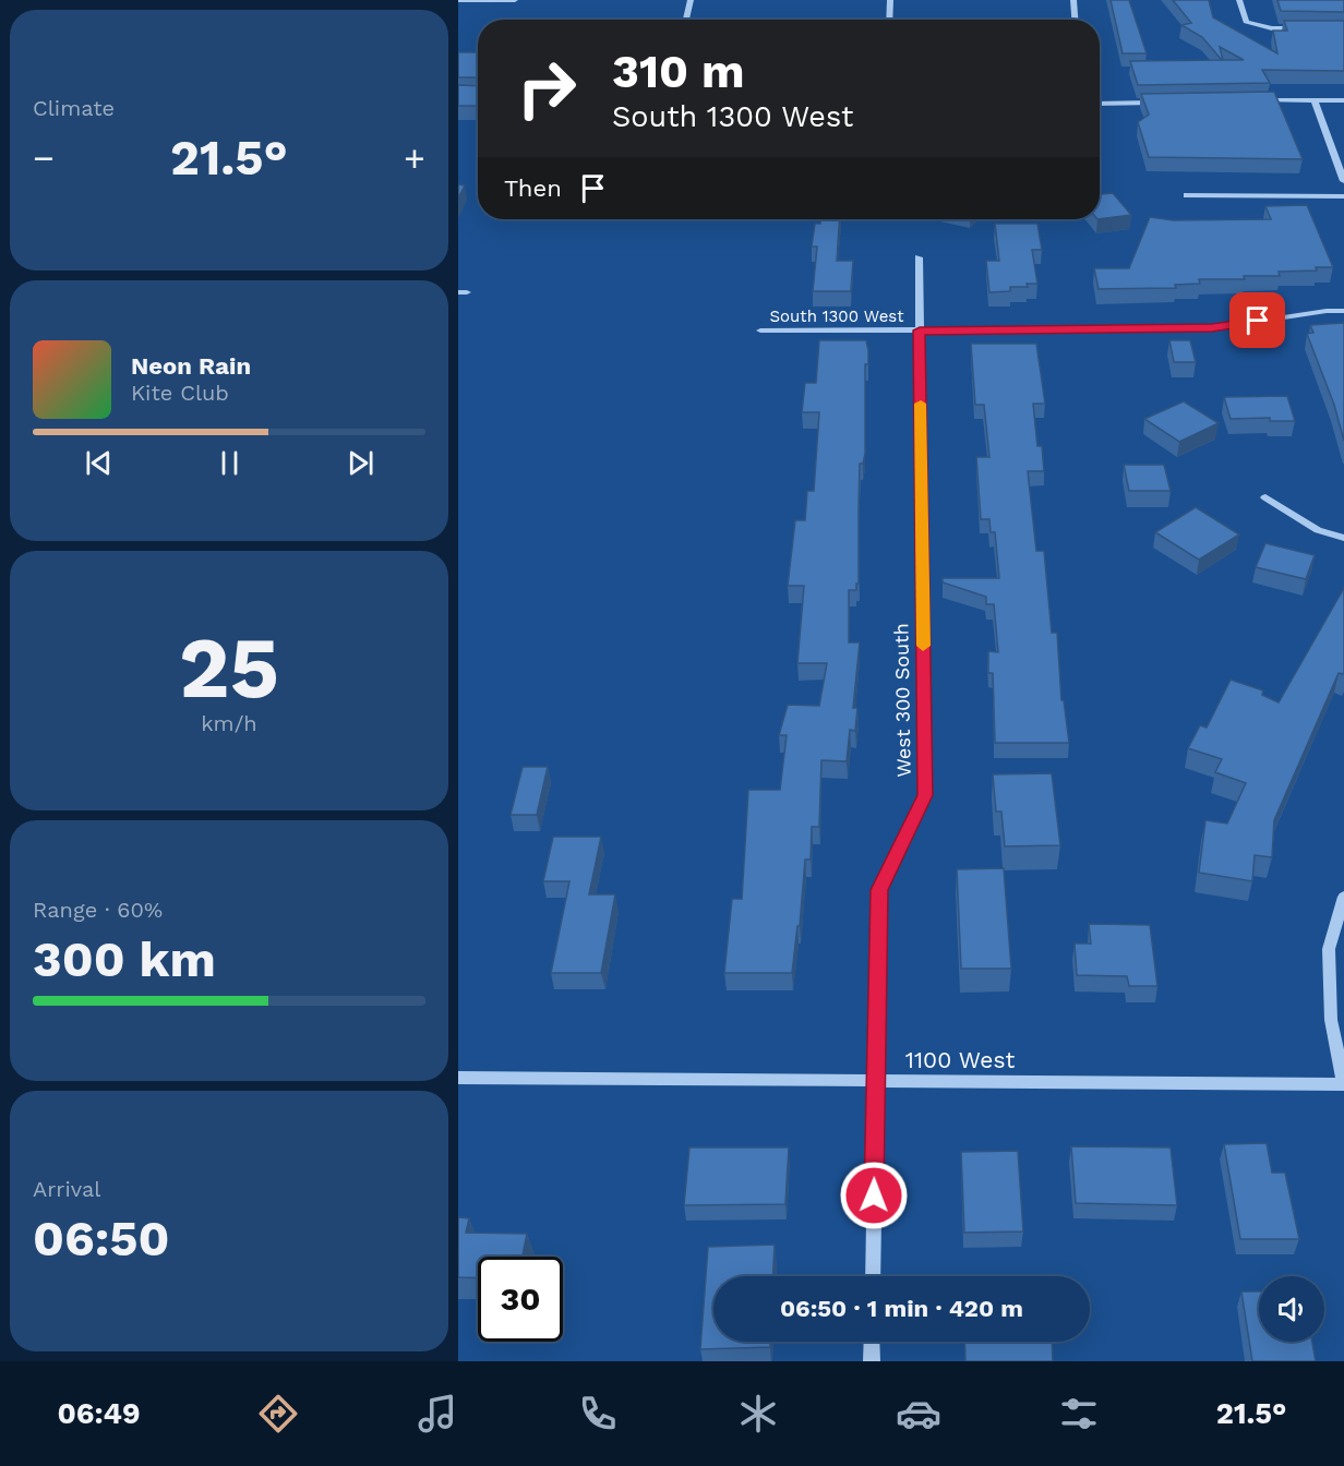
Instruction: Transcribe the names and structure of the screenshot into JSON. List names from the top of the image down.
{
  "streets": {
    "street": ["South 1300 West", "West 300 South", "1100 West"]
  },
  "crossings": [
    ["South 1300 West", "West 300 South"],
    ["West 300 South", "1100 West"]
  ],
  "page": {
    "tile": [
      "Climate",
      ["25", "km/h"],
      ["Range · 60%", "300 km"],
      ["Arrival", "06:50"]
    ],
    "turn": ["310 m", "South 1300 West"],
    "heat": ["−", "21.5°", "+"],
    "then": "Then",
    "song": ["Neon Rain", "Kite Club"],
    "limit": "30",
    "trip": "06:50 · 1 min · 420 m",
    "tabs": ["06:49", "21.5°"]
  }
}
